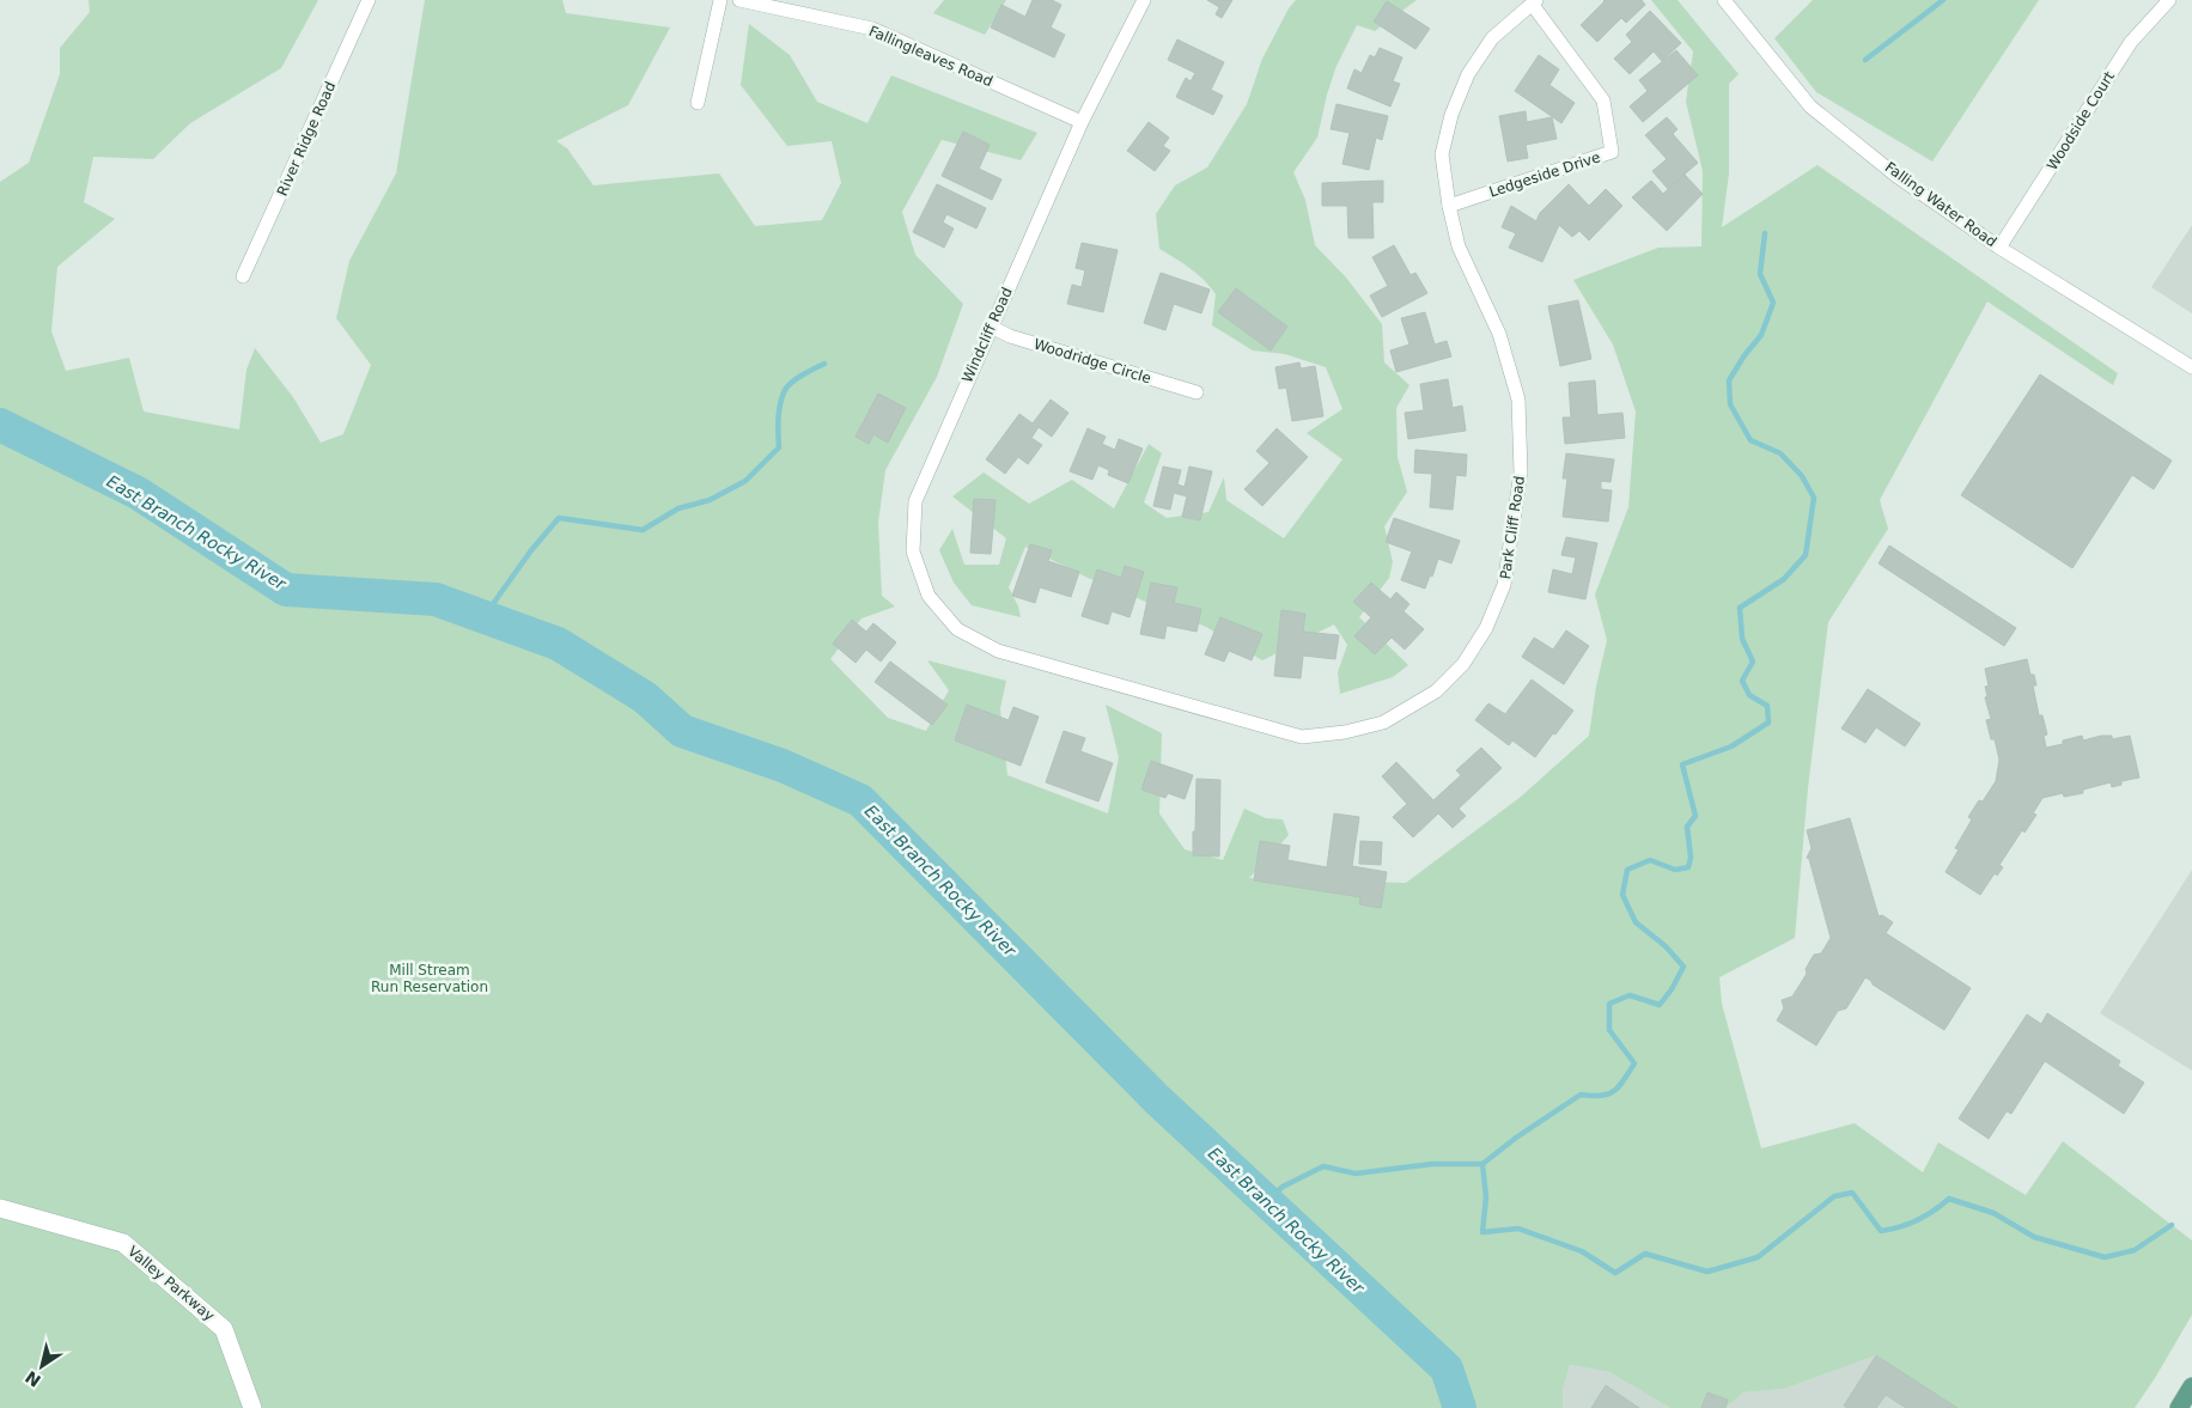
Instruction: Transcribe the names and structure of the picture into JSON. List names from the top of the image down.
{
  "streets": {
    "street": [
      "Fallingleaves Road",
      "Woodside Court",
      "River Ridge Road",
      "Ledgeside Drive",
      "Falling Water Road",
      "Windcliff Road",
      "Woodridge Circle",
      "Park Cliff Road",
      "Valley Parkway"
    ]
  },
  "crossings": [
    ["Fallingleaves Road", "Windcliff Road"],
    ["Woodside Court", "Falling Water Road"],
    ["Ledgeside Drive", "Park Cliff Road"],
    ["Windcliff Road", "Woodridge Circle"],
    ["Windcliff Road", "Park Cliff Road"]
  ],
  "water": ["East Branch Rocky River"],
  "parks": ["Mill Stream Run Reservation"],
  "north": "bottom left"
}
